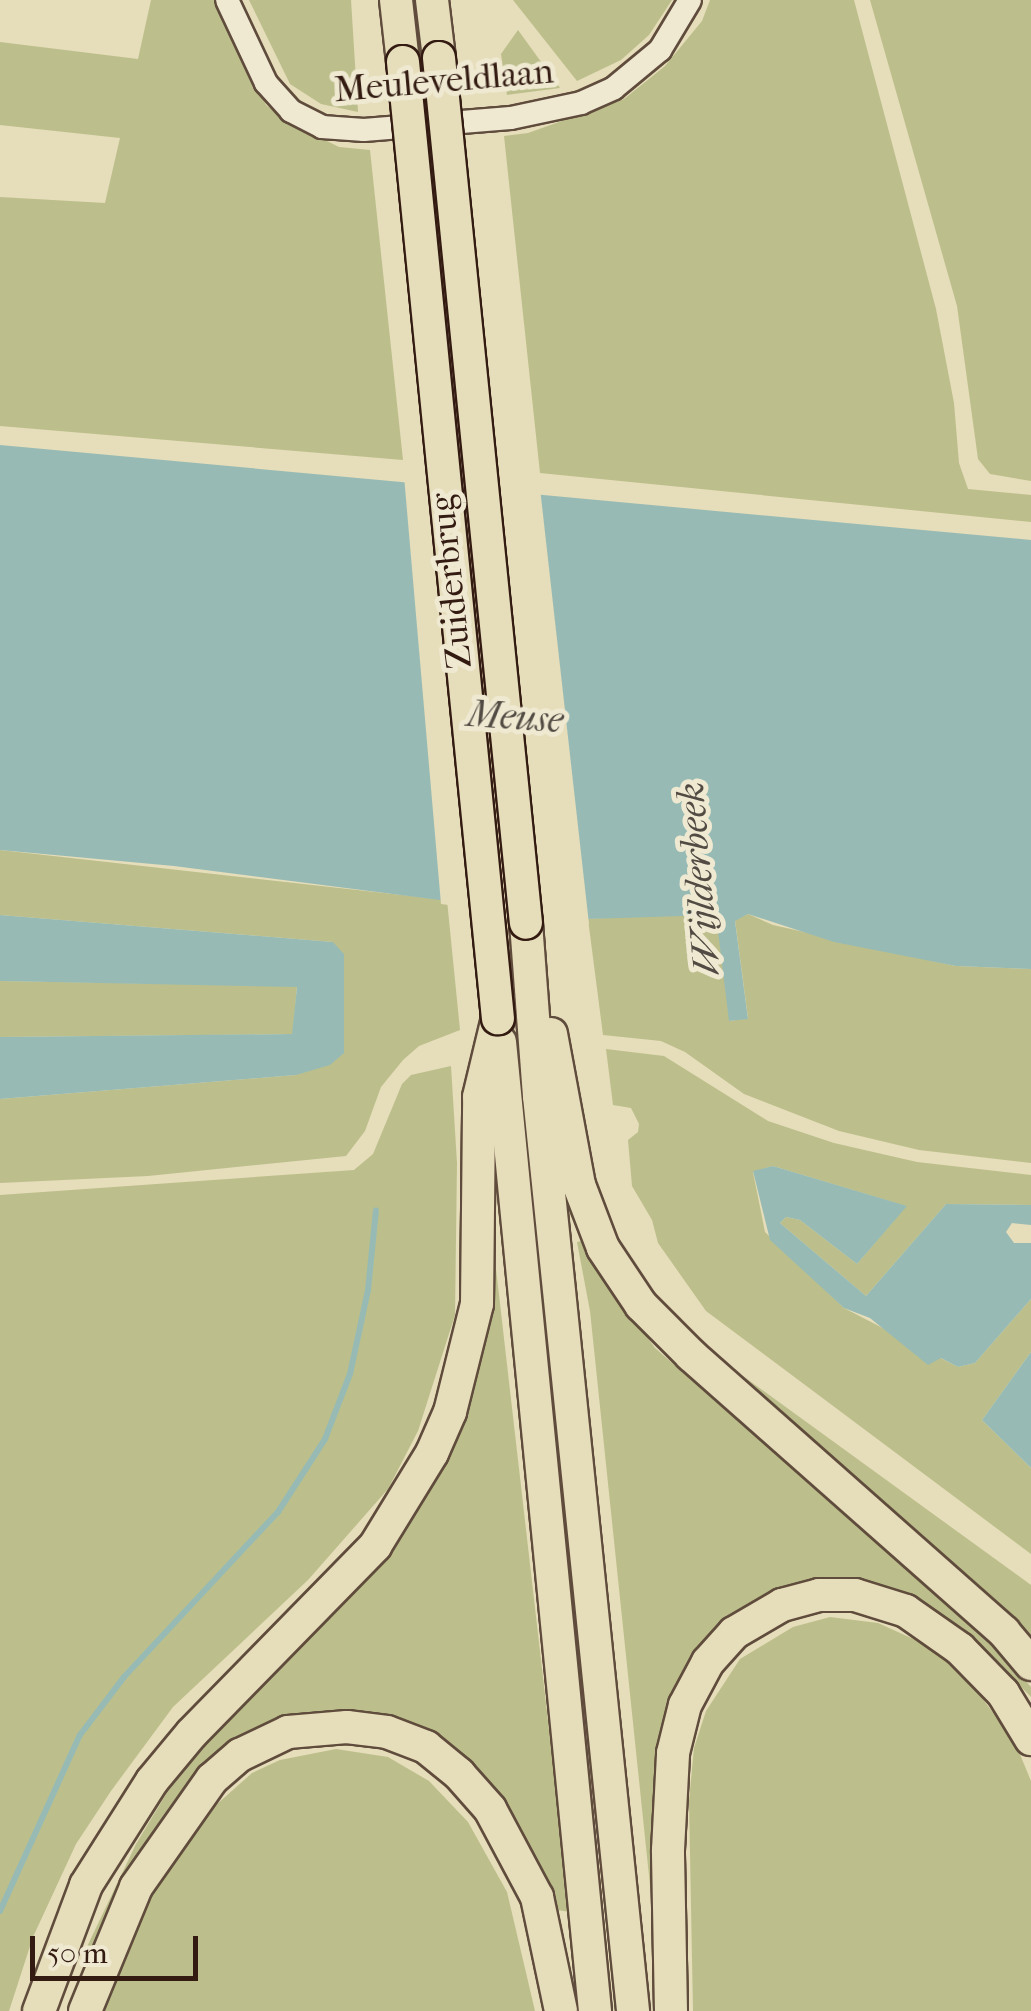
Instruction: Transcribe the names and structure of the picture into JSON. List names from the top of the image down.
{
  "streets": {
    "highway": ["Zuiderbrug"],
    "street": ["Meuleveldlaan"]
  },
  "water": ["Meuse", "Wijlderbeek"],
  "scale_bar": "50 m"
}
